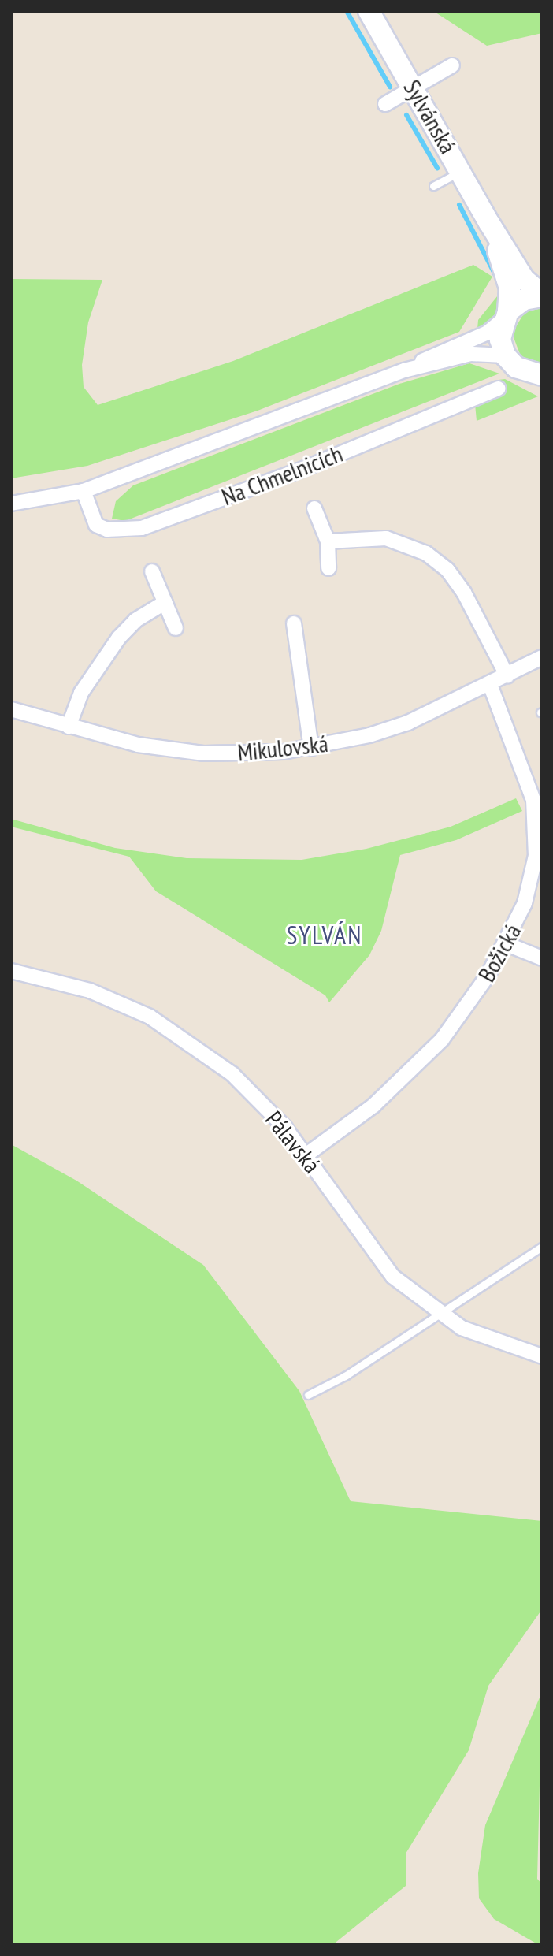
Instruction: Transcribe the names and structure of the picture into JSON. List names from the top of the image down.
{
  "streets": {
    "street": [
      "Sylvánská",
      "Na Chmelnicích",
      "Mikulovská",
      "Božická",
      "Pálavská"
    ]
  },
  "crossings": [
    ["Mikulovská", "Božická"],
    ["Božická", "Pálavská"]
  ],
  "districts": ["SYLVÁN"]
}
